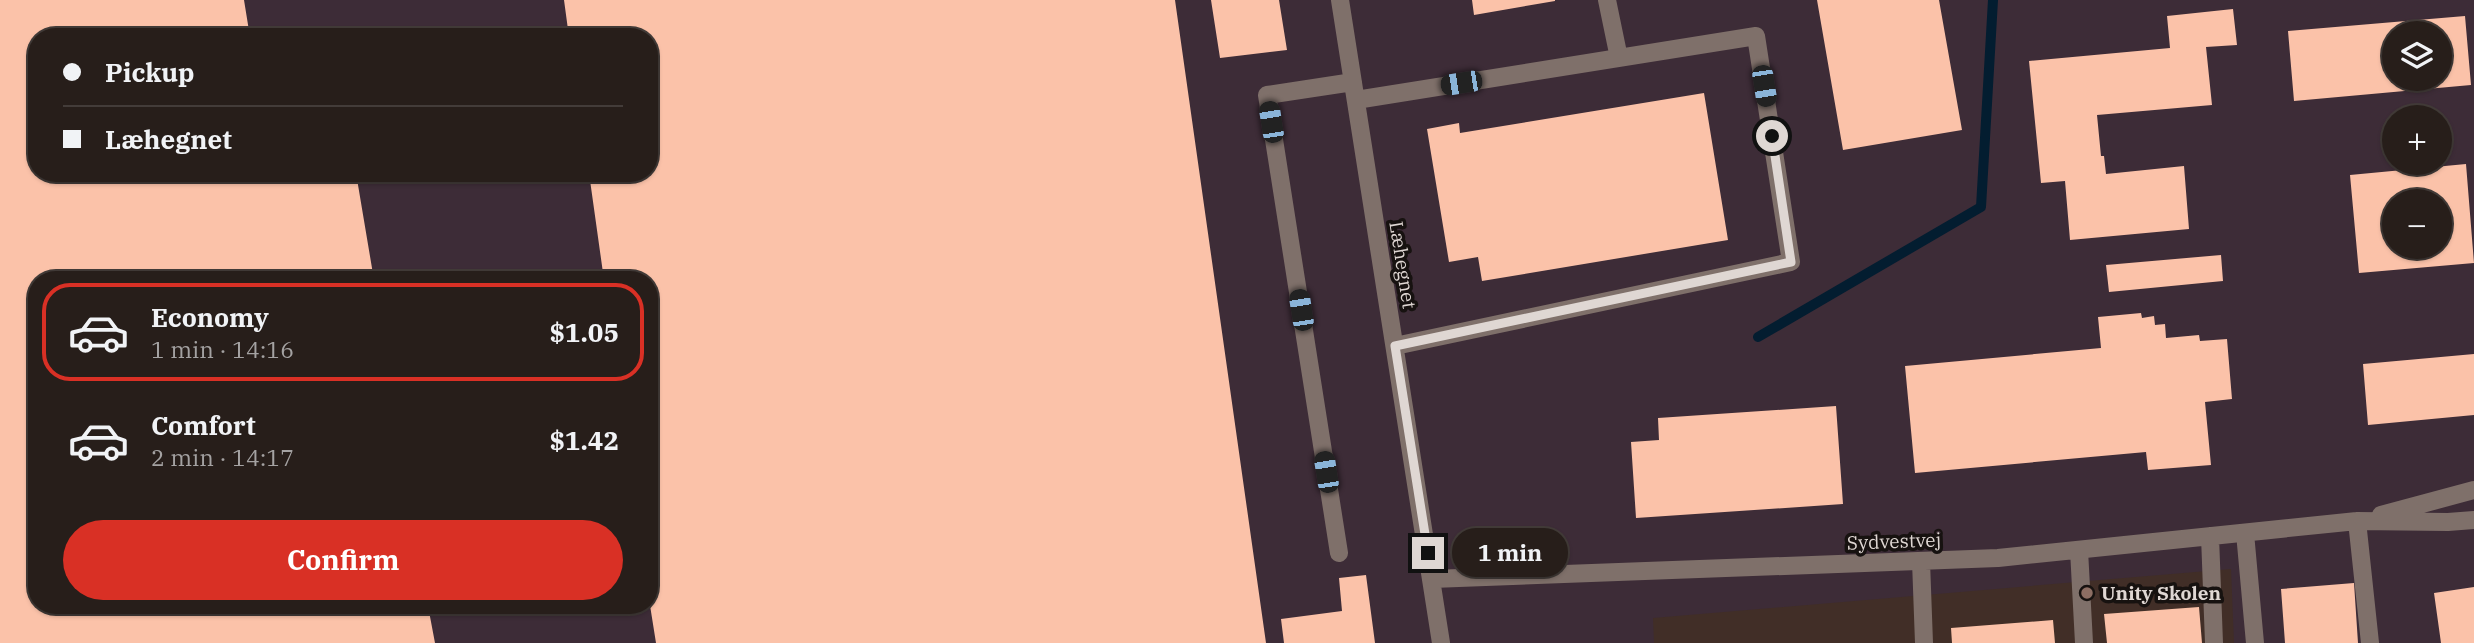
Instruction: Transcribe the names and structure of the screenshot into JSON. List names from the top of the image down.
{
  "streets": {
    "street": ["Læhegnet", "Sydvestvej"]
  },
  "crossings": [
    ["Læhegnet", "Sydvestvej"]
  ],
  "places": ["Unity Skolen"],
  "page": {
    "map_buttons": ["+", "−"],
    "banner": ["Pickup", "Læhegnet"],
    "list": [
      {
        "name": "Economy",
        "note": "1 min · 14:16",
        "value": "$1.05"
      },
      {
        "name": "Comfort",
        "note": "2 min · 14:17",
        "value": "$1.42"
      }
    ],
    "buttons": "Confirm",
    "bubble": "1 min"
  }
}
